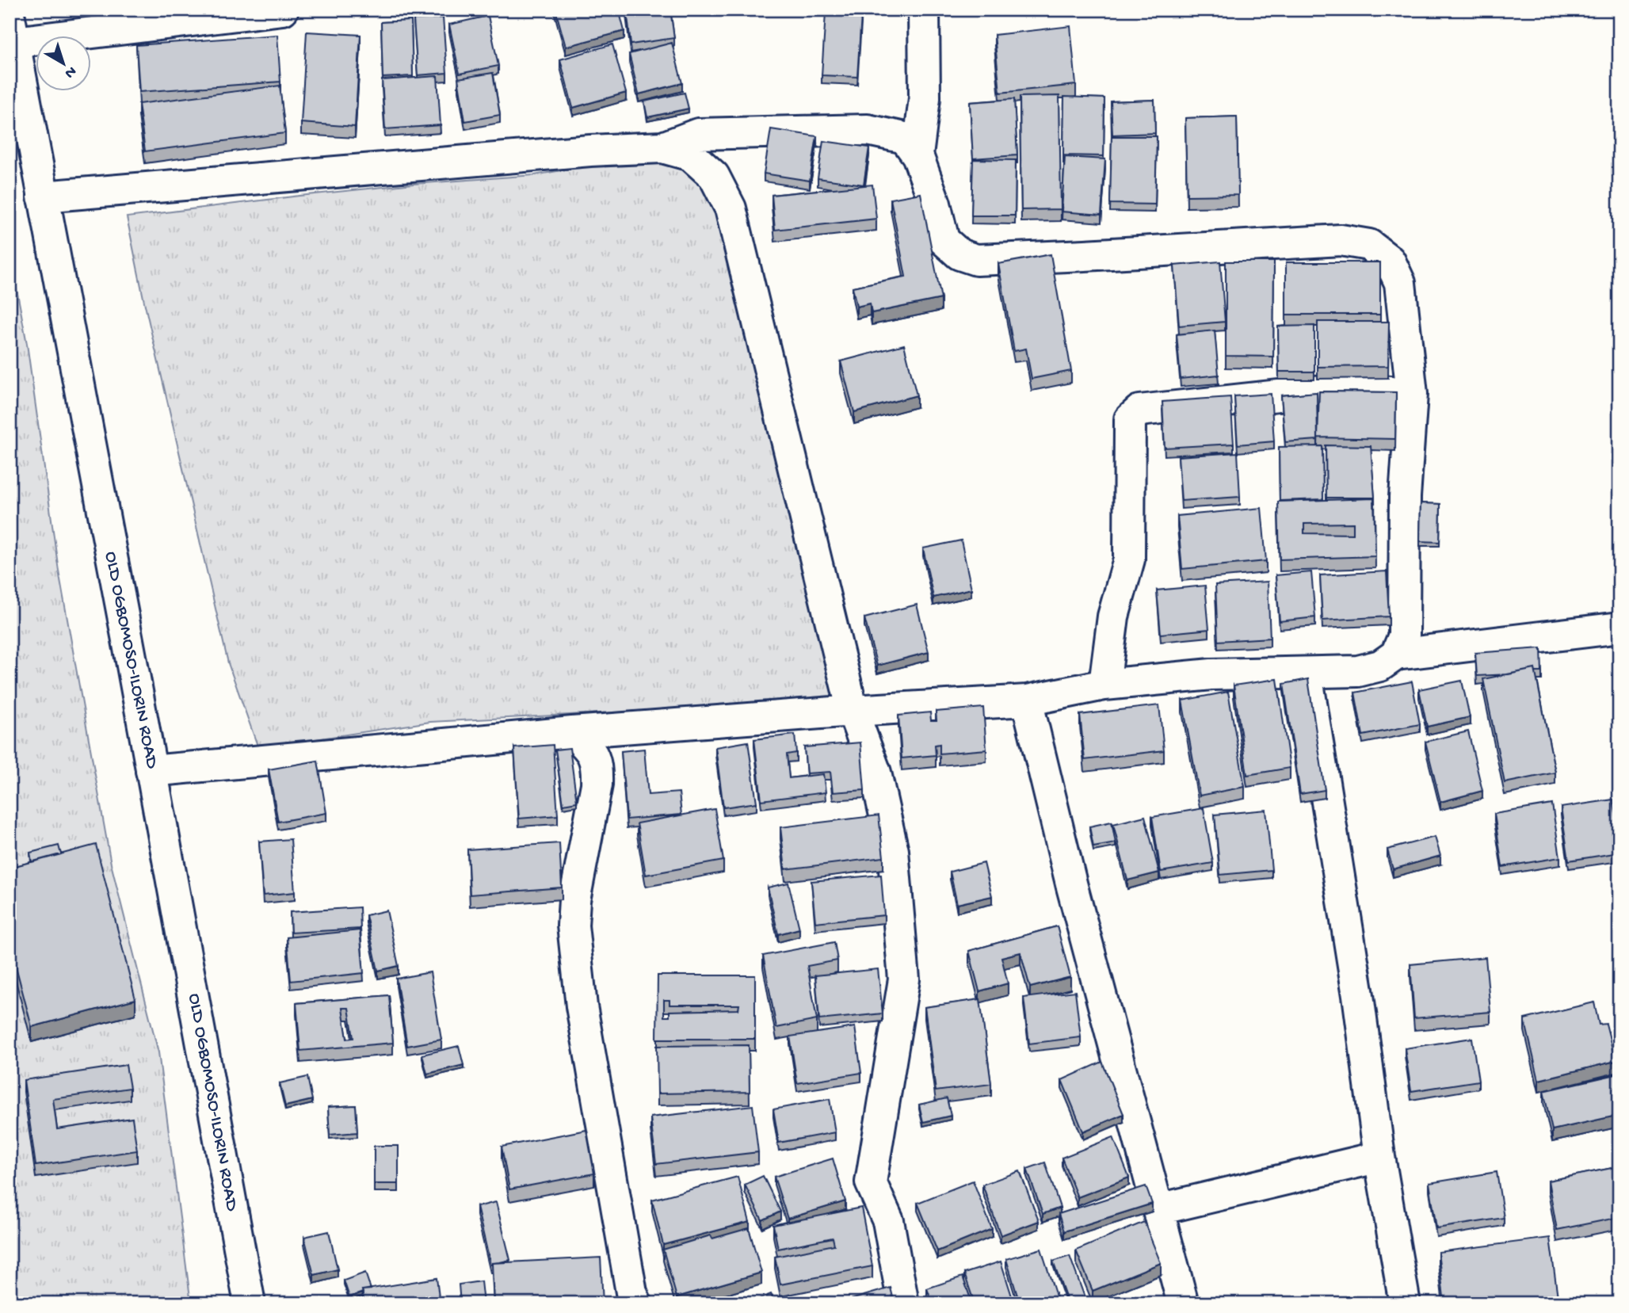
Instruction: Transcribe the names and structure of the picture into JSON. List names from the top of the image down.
{
  "streets": {
    "main road": ["OLD OGBOMOSO-ILORIN ROAD"]
  },
  "north": "bottom right"
}
